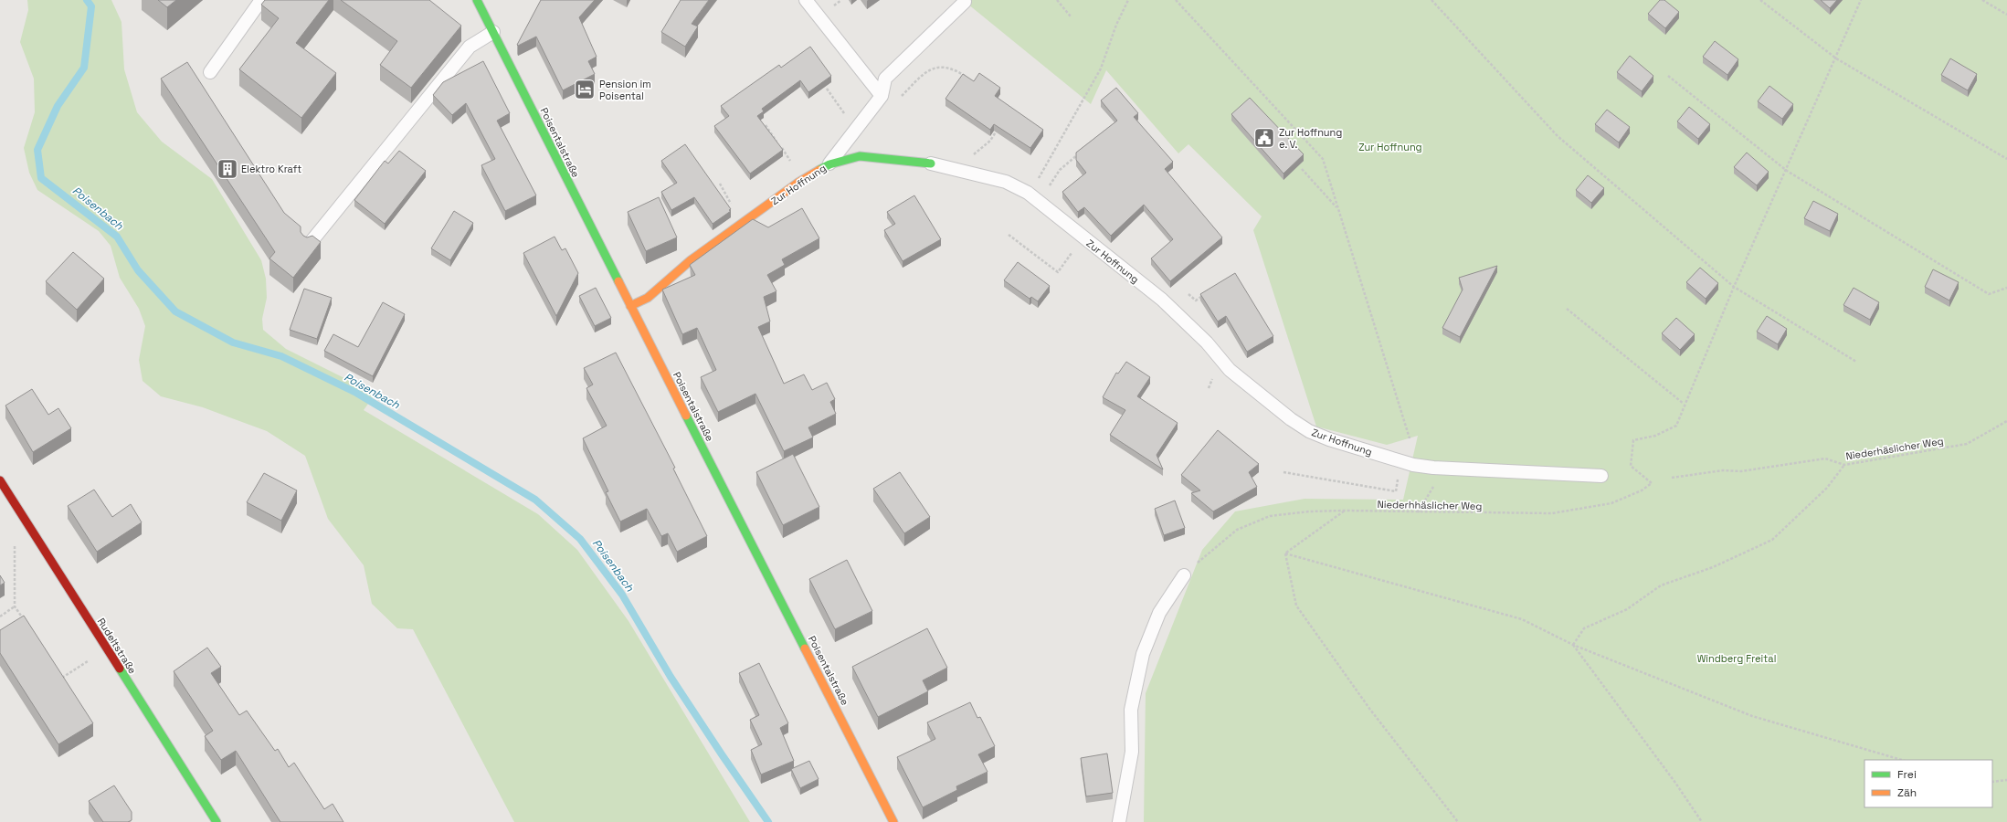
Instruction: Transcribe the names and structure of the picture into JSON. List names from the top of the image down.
{
  "streets": {
    "main road": ["Poisentalstraße", "Zur Hoffnung", "Rudeltstraße"],
    "path": ["Niederhäslicher Weg", "Niederhhäslicher Weg"]
  },
  "crossings": [
    ["Poisentalstraße", "Zur Hoffnung"]
  ],
  "water": ["Poisenbach"],
  "parks": ["Zur Hoffnung", "Windberg Freital"],
  "places": {
    "hotel": ["Pension im Poisental"],
    "public building": ["Zur Hoffnung e. V."],
    "building": ["Elektro Kraft"]
  },
  "legend": ["Frei", "Zäh"]
}
